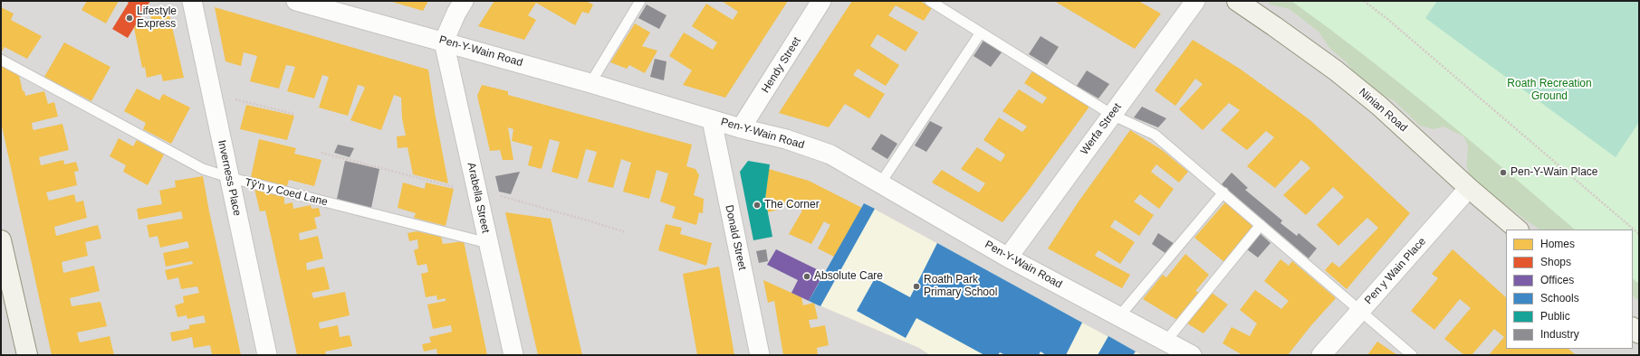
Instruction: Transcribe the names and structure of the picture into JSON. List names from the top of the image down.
{
  "streets": {
    "street": [
      "Pen-Y-Wain Road",
      "Hendy Street",
      "Ninian Road",
      "Werfa Street",
      "Inverness Place",
      "Arabella Street",
      "Donald Street",
      "Pen y Wain Place"
    ],
    "lane": ["Tŷ'n y Coed Lane"]
  },
  "crossings": [
    ["Pen-Y-Wain Road", "Hendy Street"],
    ["Pen-Y-Wain Road", "Werfa Street"],
    ["Pen-Y-Wain Road", "Arabella Street"],
    ["Pen-Y-Wain Road", "Donald Street"],
    ["Ninian Road", "Pen y Wain Place"],
    ["Inverness Place", "Tŷ'n y Coed Lane"],
    ["Tŷ'n y Coed Lane", "Arabella Street"]
  ],
  "parks": ["Roath Recreation Ground"],
  "places": [
    "Lifestyle Express",
    "Pen-Y-Wain Place",
    "The Corner",
    "Absolute Care",
    "Roath Park Primary School"
  ],
  "legend": [
    "Homes",
    "Shops",
    "Offices",
    "Schools",
    "Public",
    "Industry"
  ]
}
